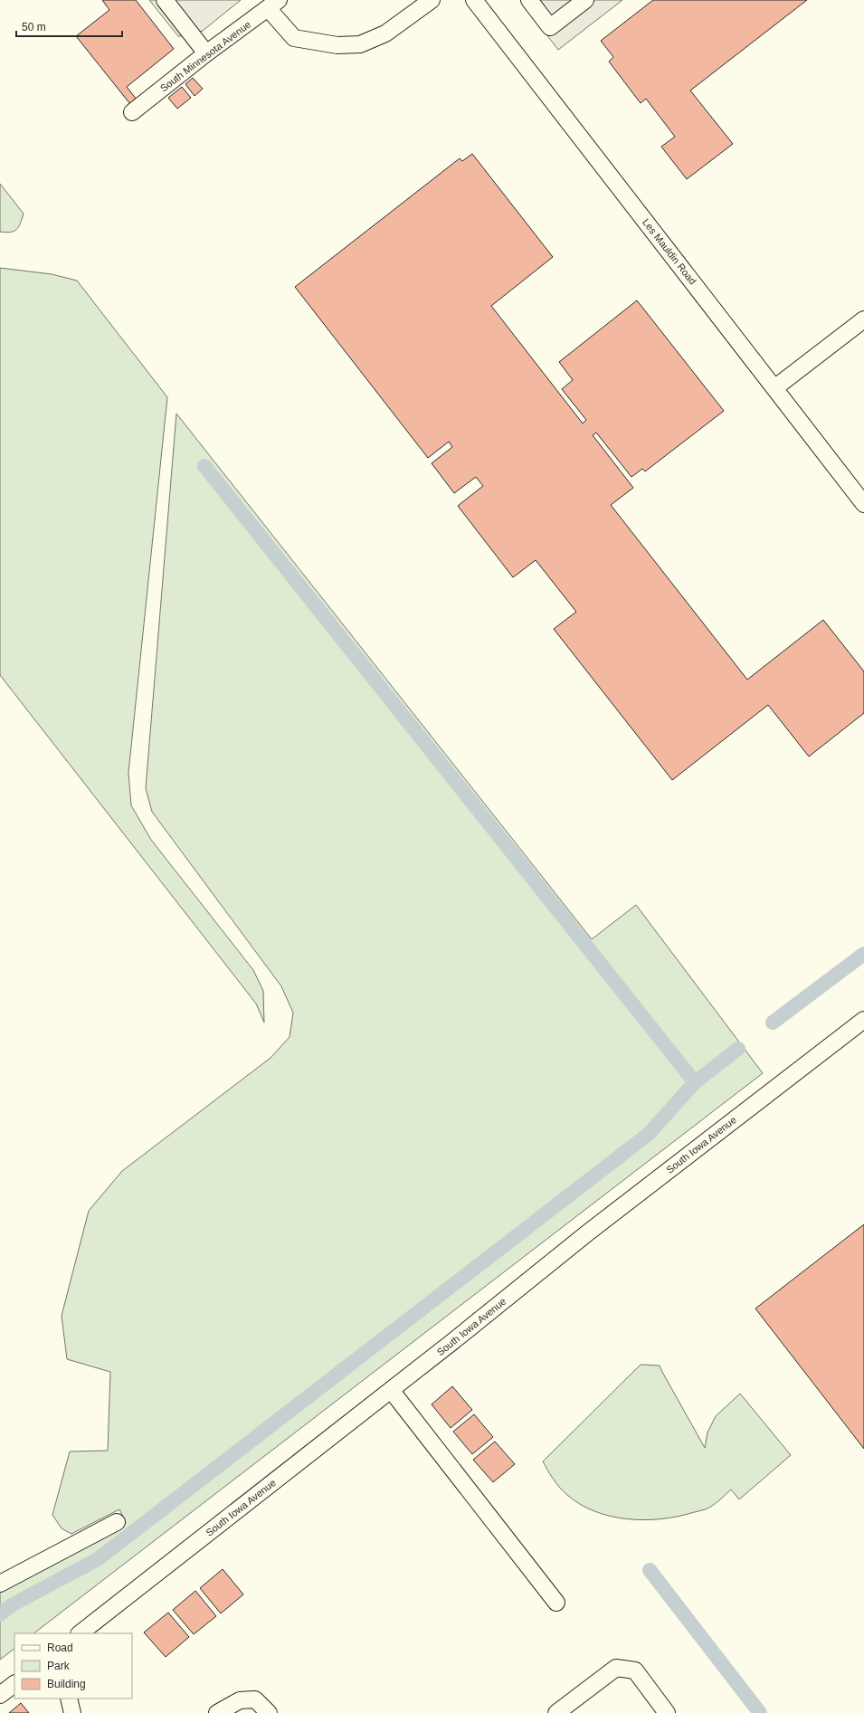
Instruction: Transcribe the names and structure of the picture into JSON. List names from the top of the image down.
{
  "streets": {
    "street": ["South Minnesota Avenue", "Les Mauldin Road", "South Iowa Avenue"]
  },
  "legend": ["Road", "Park", "Building"],
  "scale_bar": "50 m"
}
